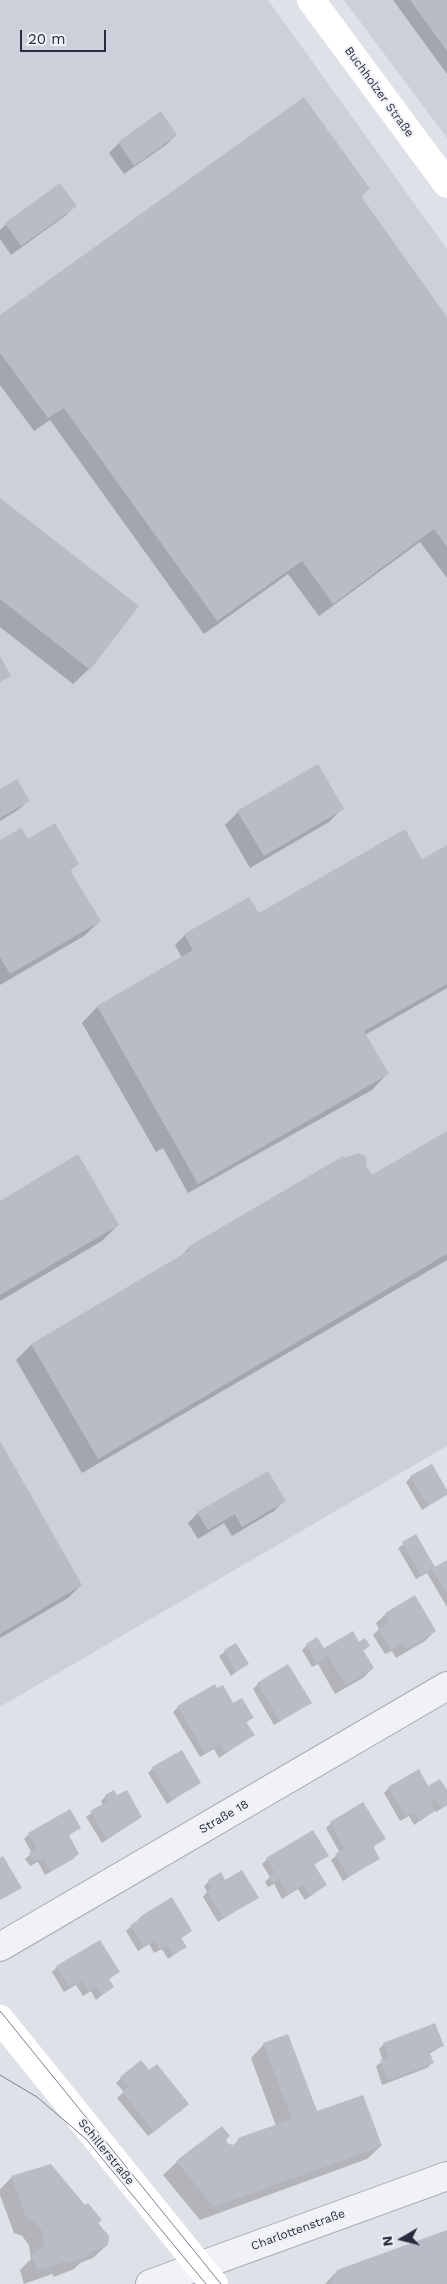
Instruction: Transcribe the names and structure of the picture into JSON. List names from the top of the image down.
{
  "streets": {
    "street": [
      "Buchholzer Straße",
      "Straße 18",
      "Schillerstraße",
      "Charlottenstraße"
    ]
  },
  "crossings": [
    ["Schillerstraße", "Charlottenstraße"]
  ],
  "scale_bar": "20 m",
  "north": "left"
}
